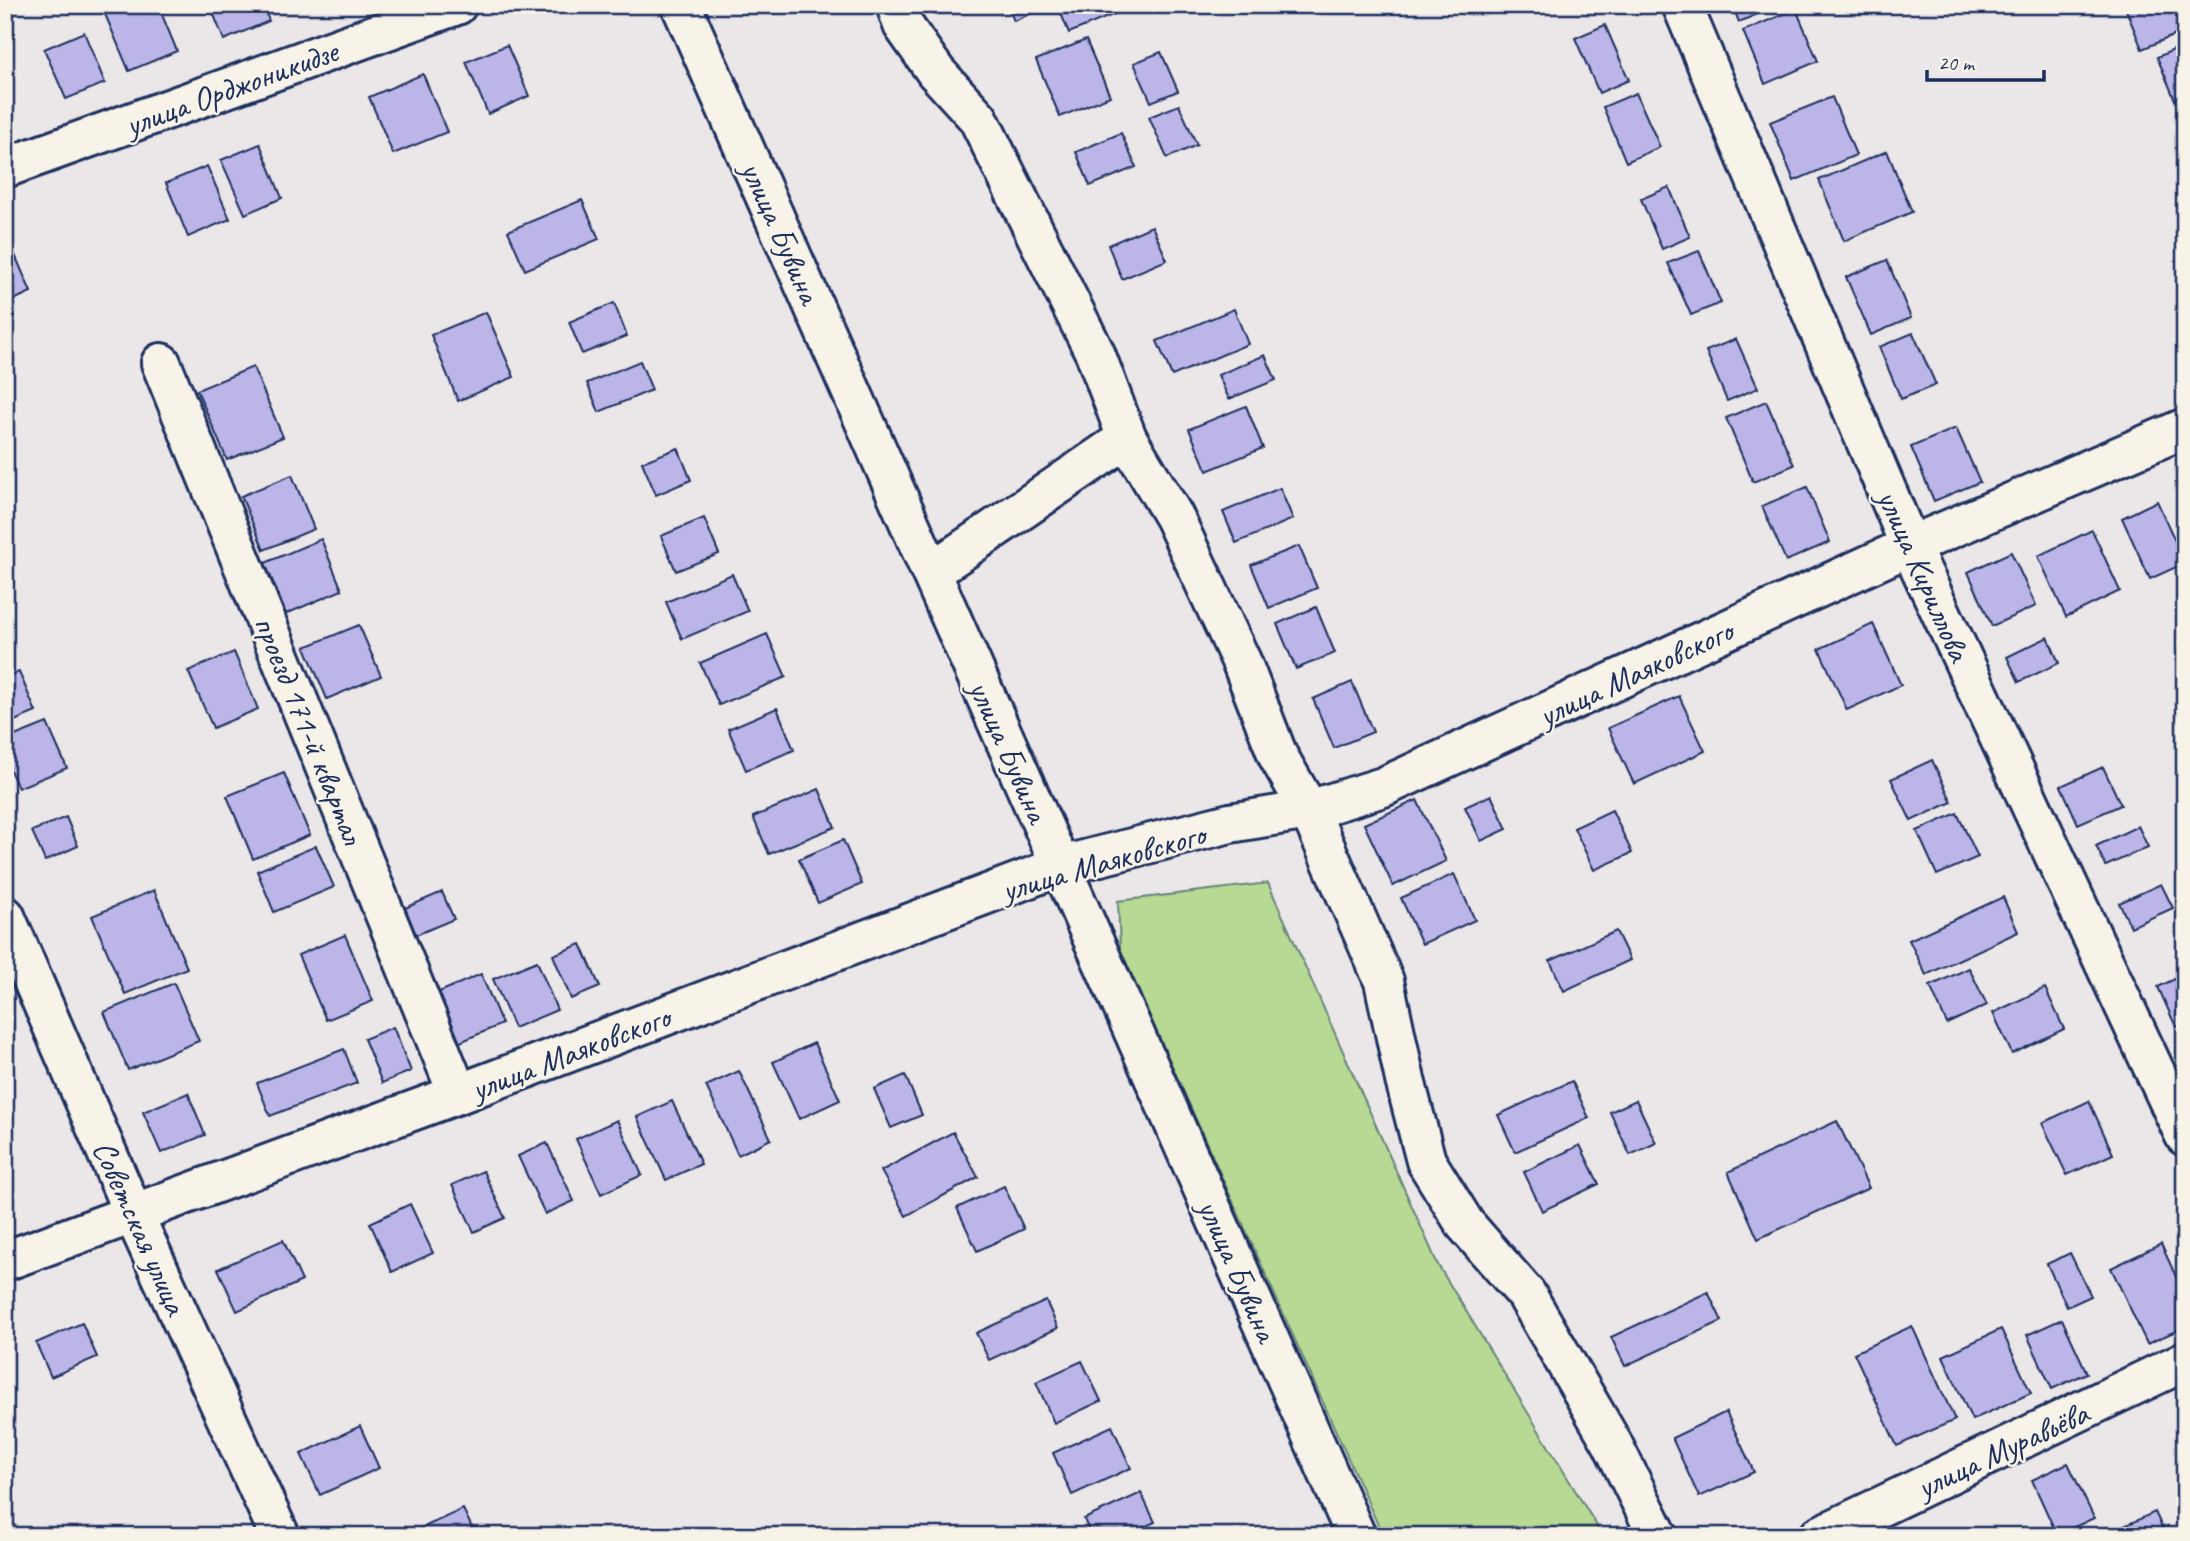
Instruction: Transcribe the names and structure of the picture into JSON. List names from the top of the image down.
{
  "streets": {
    "street": [
      "улица Орджоникидзе",
      "улица Бувина",
      "улица Кириллова",
      "улица Маяковского",
      "проезд 171-й квартал",
      "Советская улица",
      "улица Муравьёва"
    ]
  },
  "crossings": [
    ["улица Бувина", "улица Маяковского"],
    ["улица Кириллова", "улица Маяковского"],
    ["улица Маяковского", "проезд 171-й квартал"],
    ["улица Маяковского", "Советская улица"]
  ],
  "scale_bar": "20 m"
}
